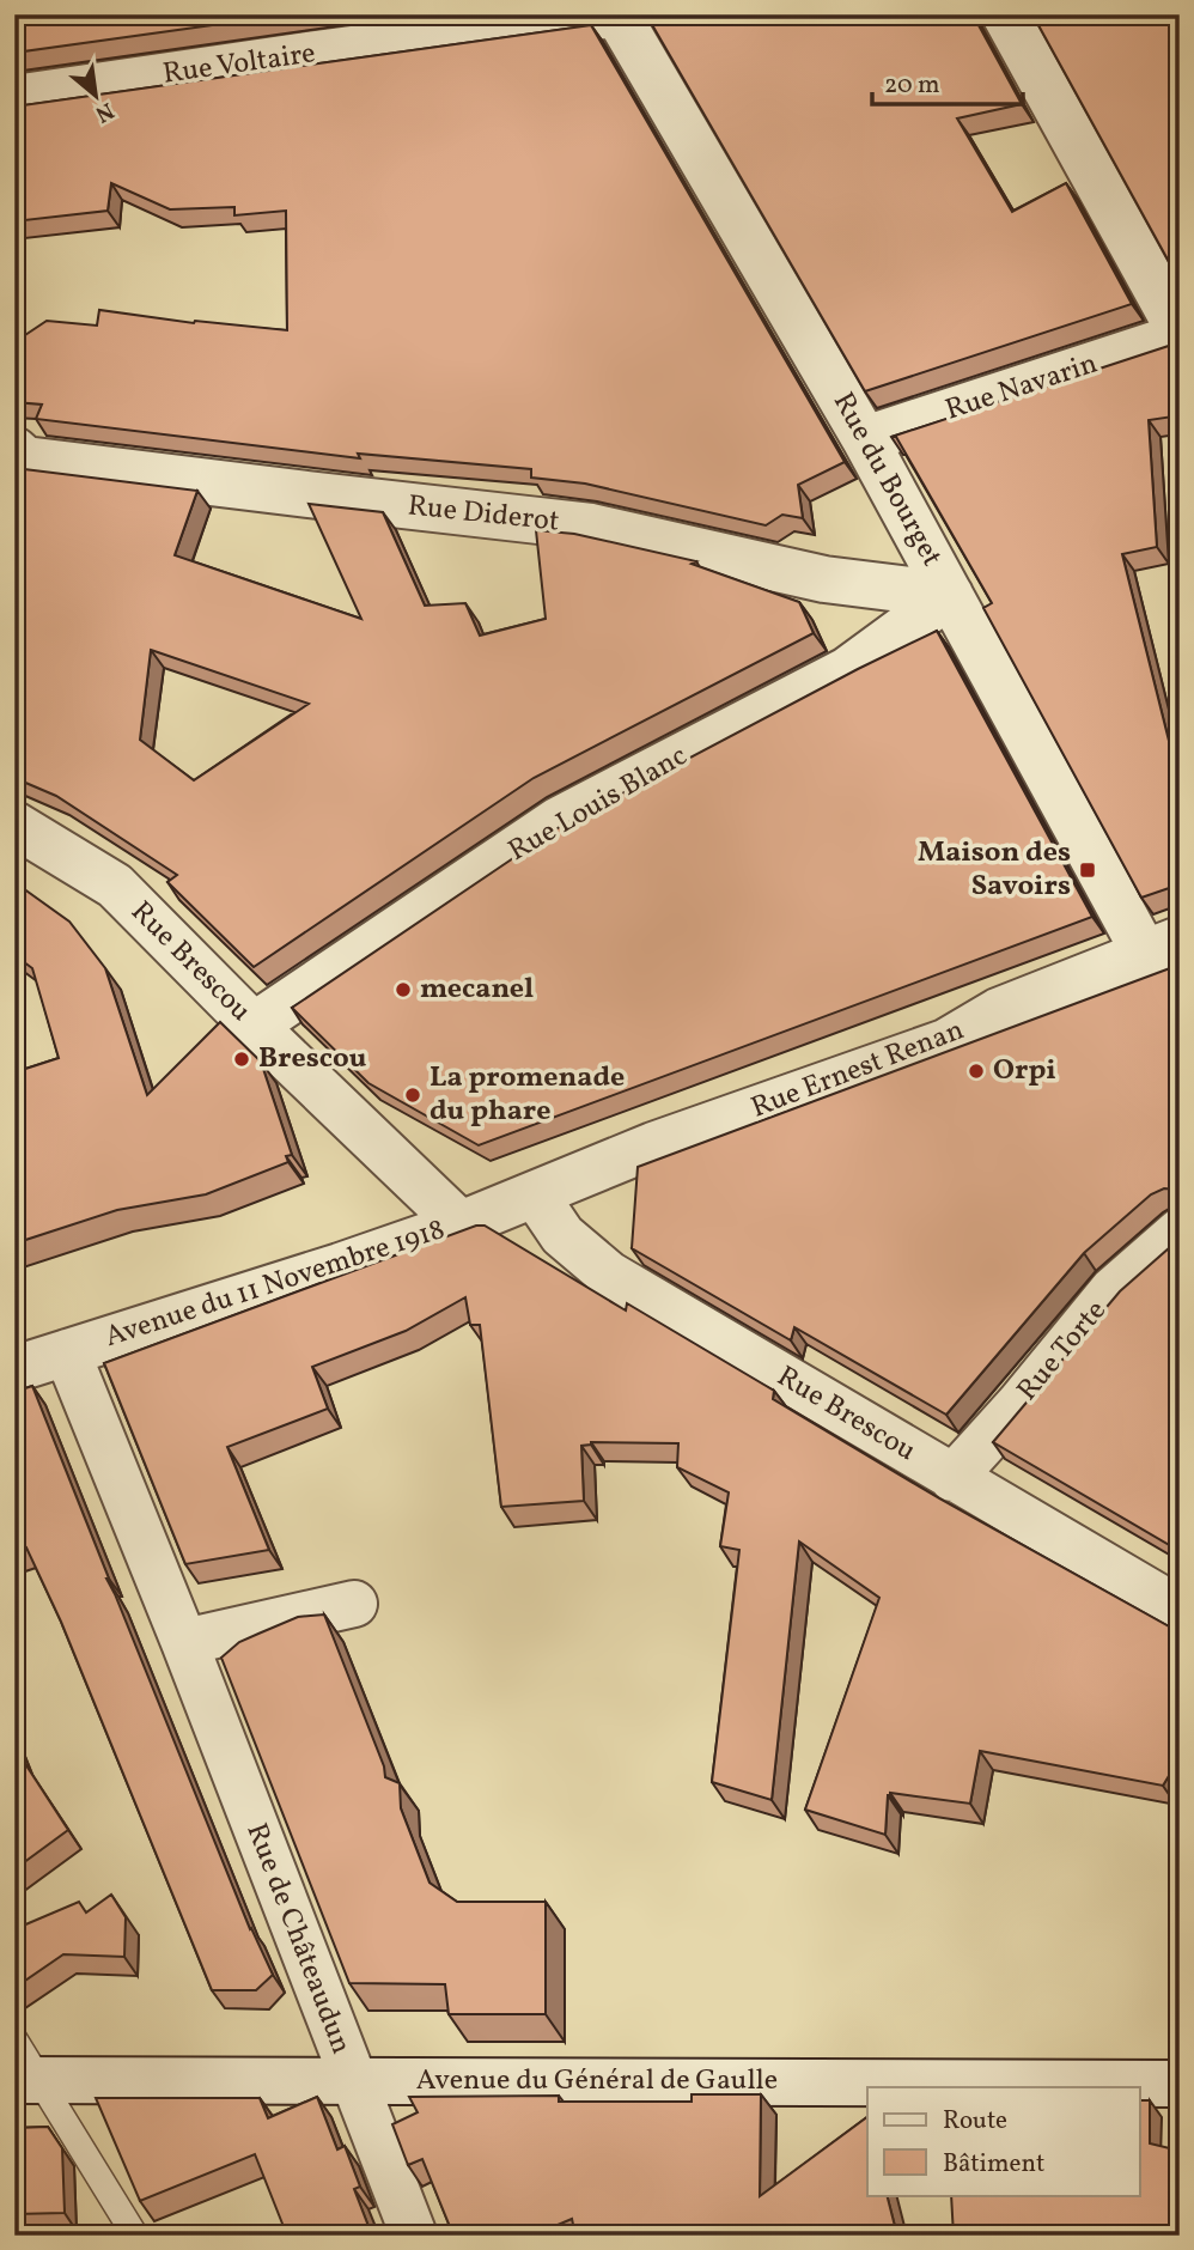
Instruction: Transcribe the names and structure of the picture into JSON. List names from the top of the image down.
{
  "streets": {
    "street": [
      "Rue Voltaire",
      "Rue Navarin",
      "Rue du Bourget",
      "Rue Diderot",
      "Rue Louis Blanc",
      "Rue Brescou",
      "Rue Ernest Renan",
      "Avenue du 11 Novembre 1918",
      "Rue Torte",
      "Rue de Châteaudun",
      "Avenue du Général de Gaulle"
    ]
  },
  "crossings": [
    ["Rue Voltaire", "Rue du Bourget"],
    ["Rue Navarin", "Rue du Bourget"],
    ["Rue du Bourget", "Rue Diderot"],
    ["Rue du Bourget", "Rue Louis Blanc"],
    ["Rue du Bourget", "Rue Ernest Renan"],
    ["Rue Diderot", "Rue Louis Blanc"],
    ["Rue Louis Blanc", "Rue Brescou"],
    ["Rue Brescou", "Rue Ernest Renan"],
    ["Rue Brescou", "Avenue du 11 Novembre 1918"],
    ["Rue Brescou", "Rue Torte"],
    ["Rue Ernest Renan", "Avenue du 11 Novembre 1918"],
    ["Avenue du 11 Novembre 1918", "Rue de Châteaudun"],
    ["Rue de Châteaudun", "Avenue du Général de Gaulle"]
  ],
  "places": {
    "transit": ["Maison des Savoirs"],
    "other": [
      "mecanel",
      "Brescou",
      "Orpi",
      "La promenade du phare"
    ]
  },
  "legend": ["Route", "Bâtiment"],
  "scale_bar": "20 m",
  "north": "bottom right"
}
